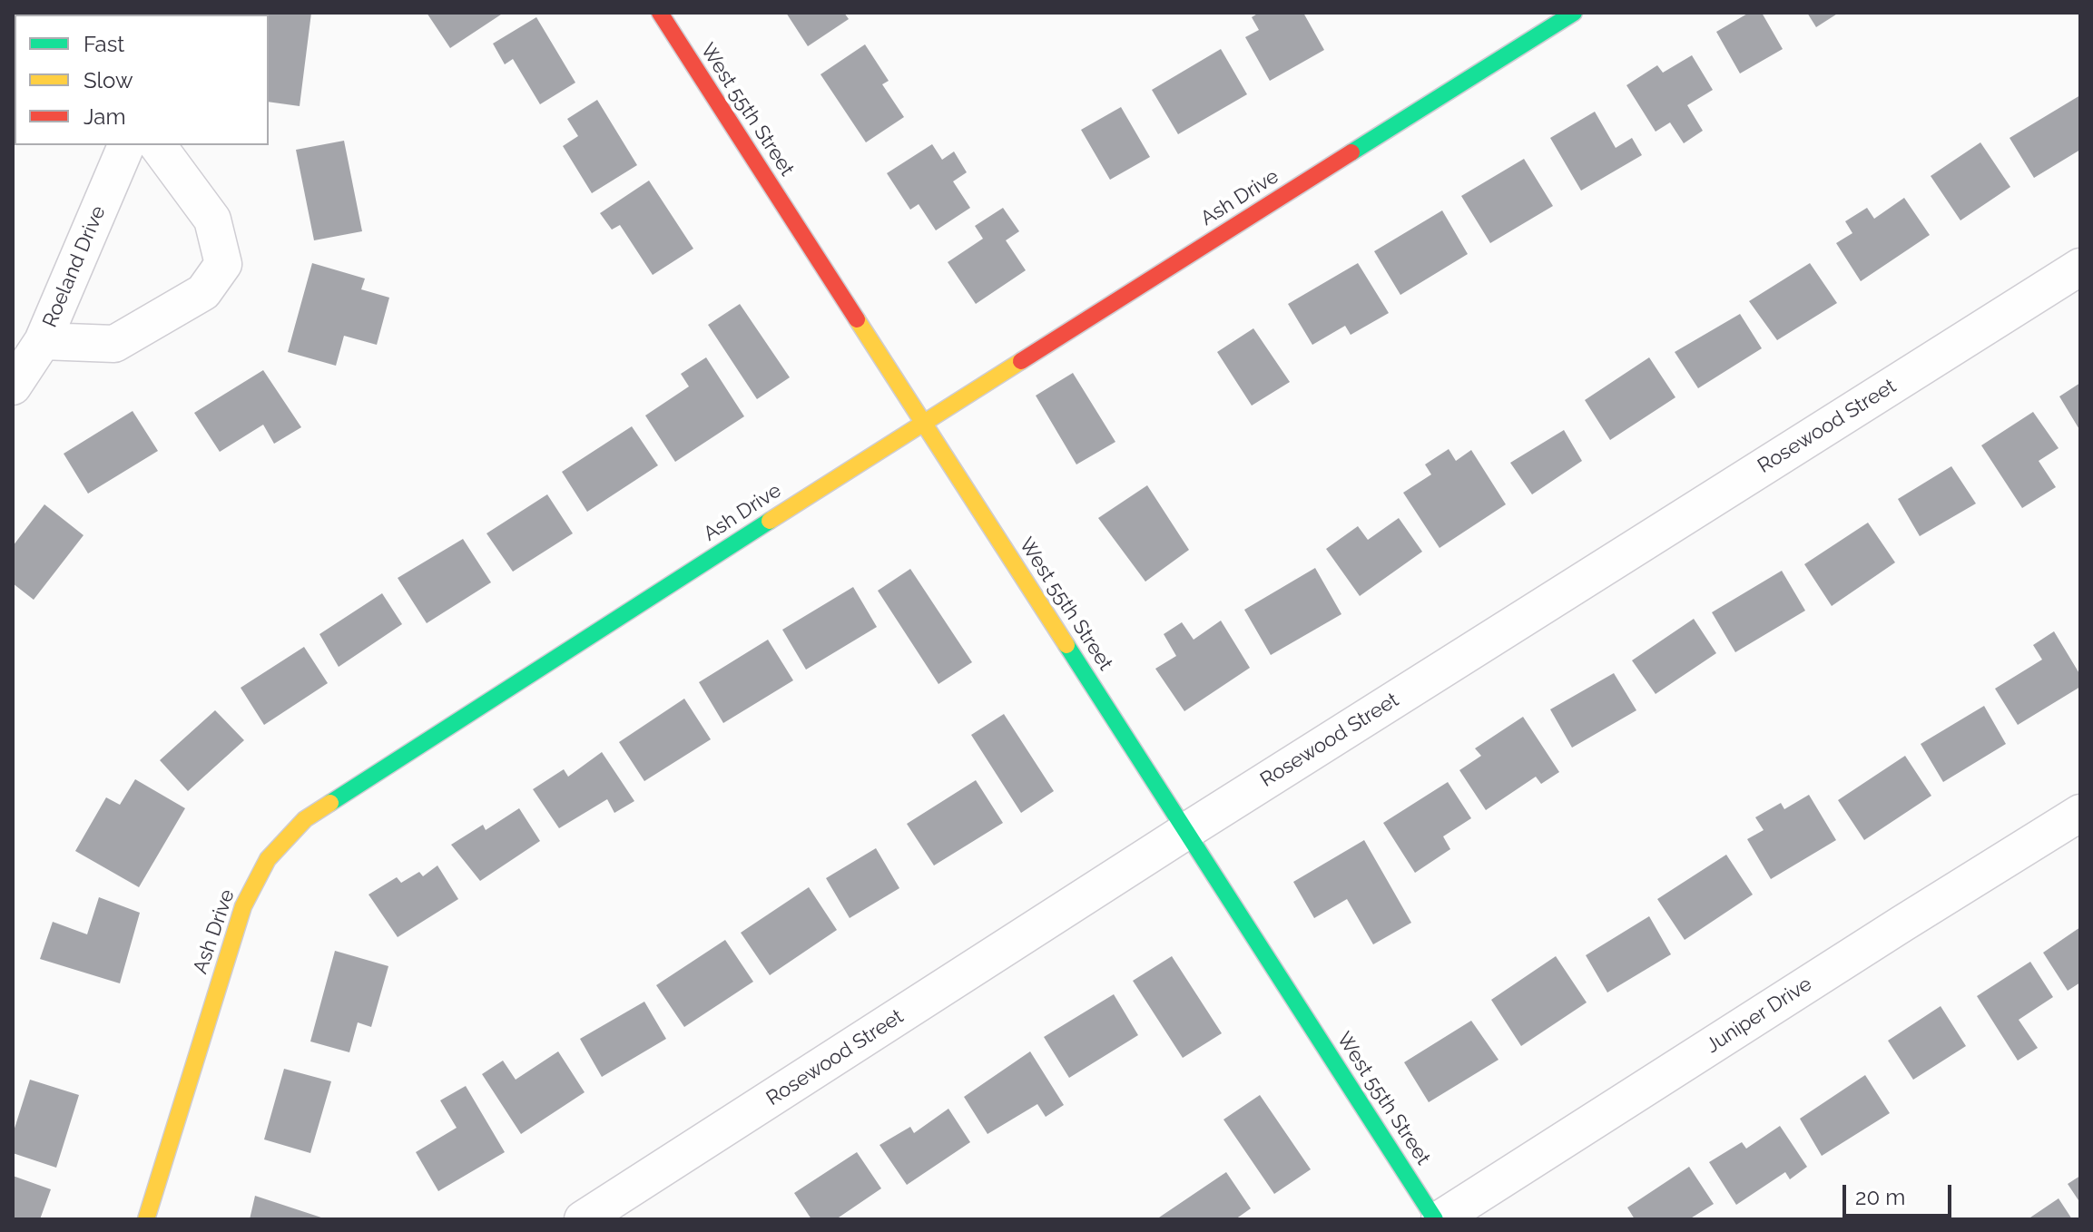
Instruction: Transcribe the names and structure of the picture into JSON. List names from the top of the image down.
{
  "streets": {
    "street": [
      "West 55th Street",
      "Ash Drive",
      "Roeland Drive",
      "Rosewood Street",
      "Juniper Drive"
    ]
  },
  "crossings": [
    ["West 55th Street", "Ash Drive"],
    ["West 55th Street", "Rosewood Street"],
    ["West 55th Street", "Juniper Drive"]
  ],
  "legend": ["Fast", "Slow", "Jam"],
  "scale_bar": "20 m"
}
